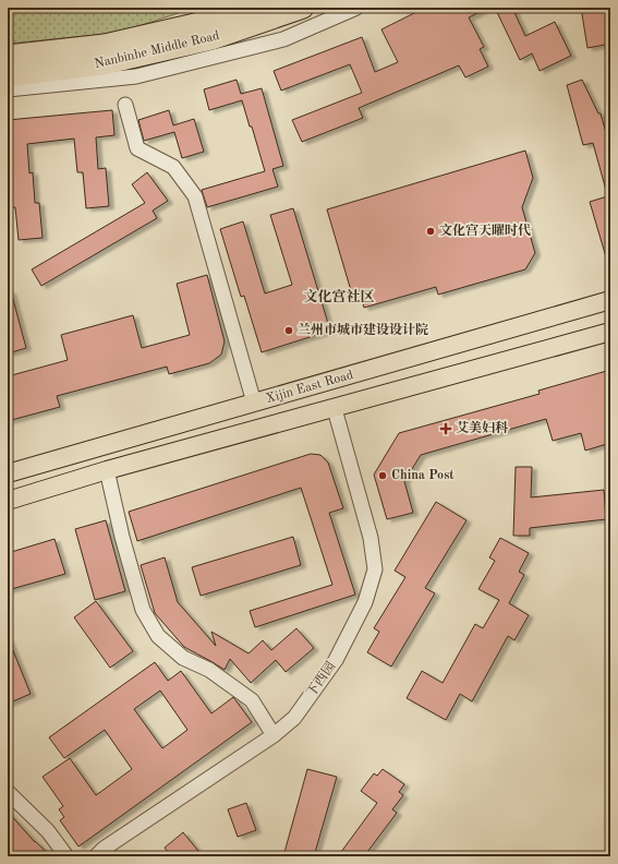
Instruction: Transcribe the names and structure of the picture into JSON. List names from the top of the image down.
{
  "streets": {
    "highway": ["Nanbinhe Middle Road"],
    "main road": ["Xijin East Road"],
    "street": ["下西园"]
  },
  "crossings": [
    ["Xijin East Road", "下西园"]
  ],
  "districts": ["文化宫社区"],
  "places": {
    "other": ["文化宫天矅时代", "兰州市城市建设设计院", "China Post"],
    "health": ["艾美妇科"]
  }
}
